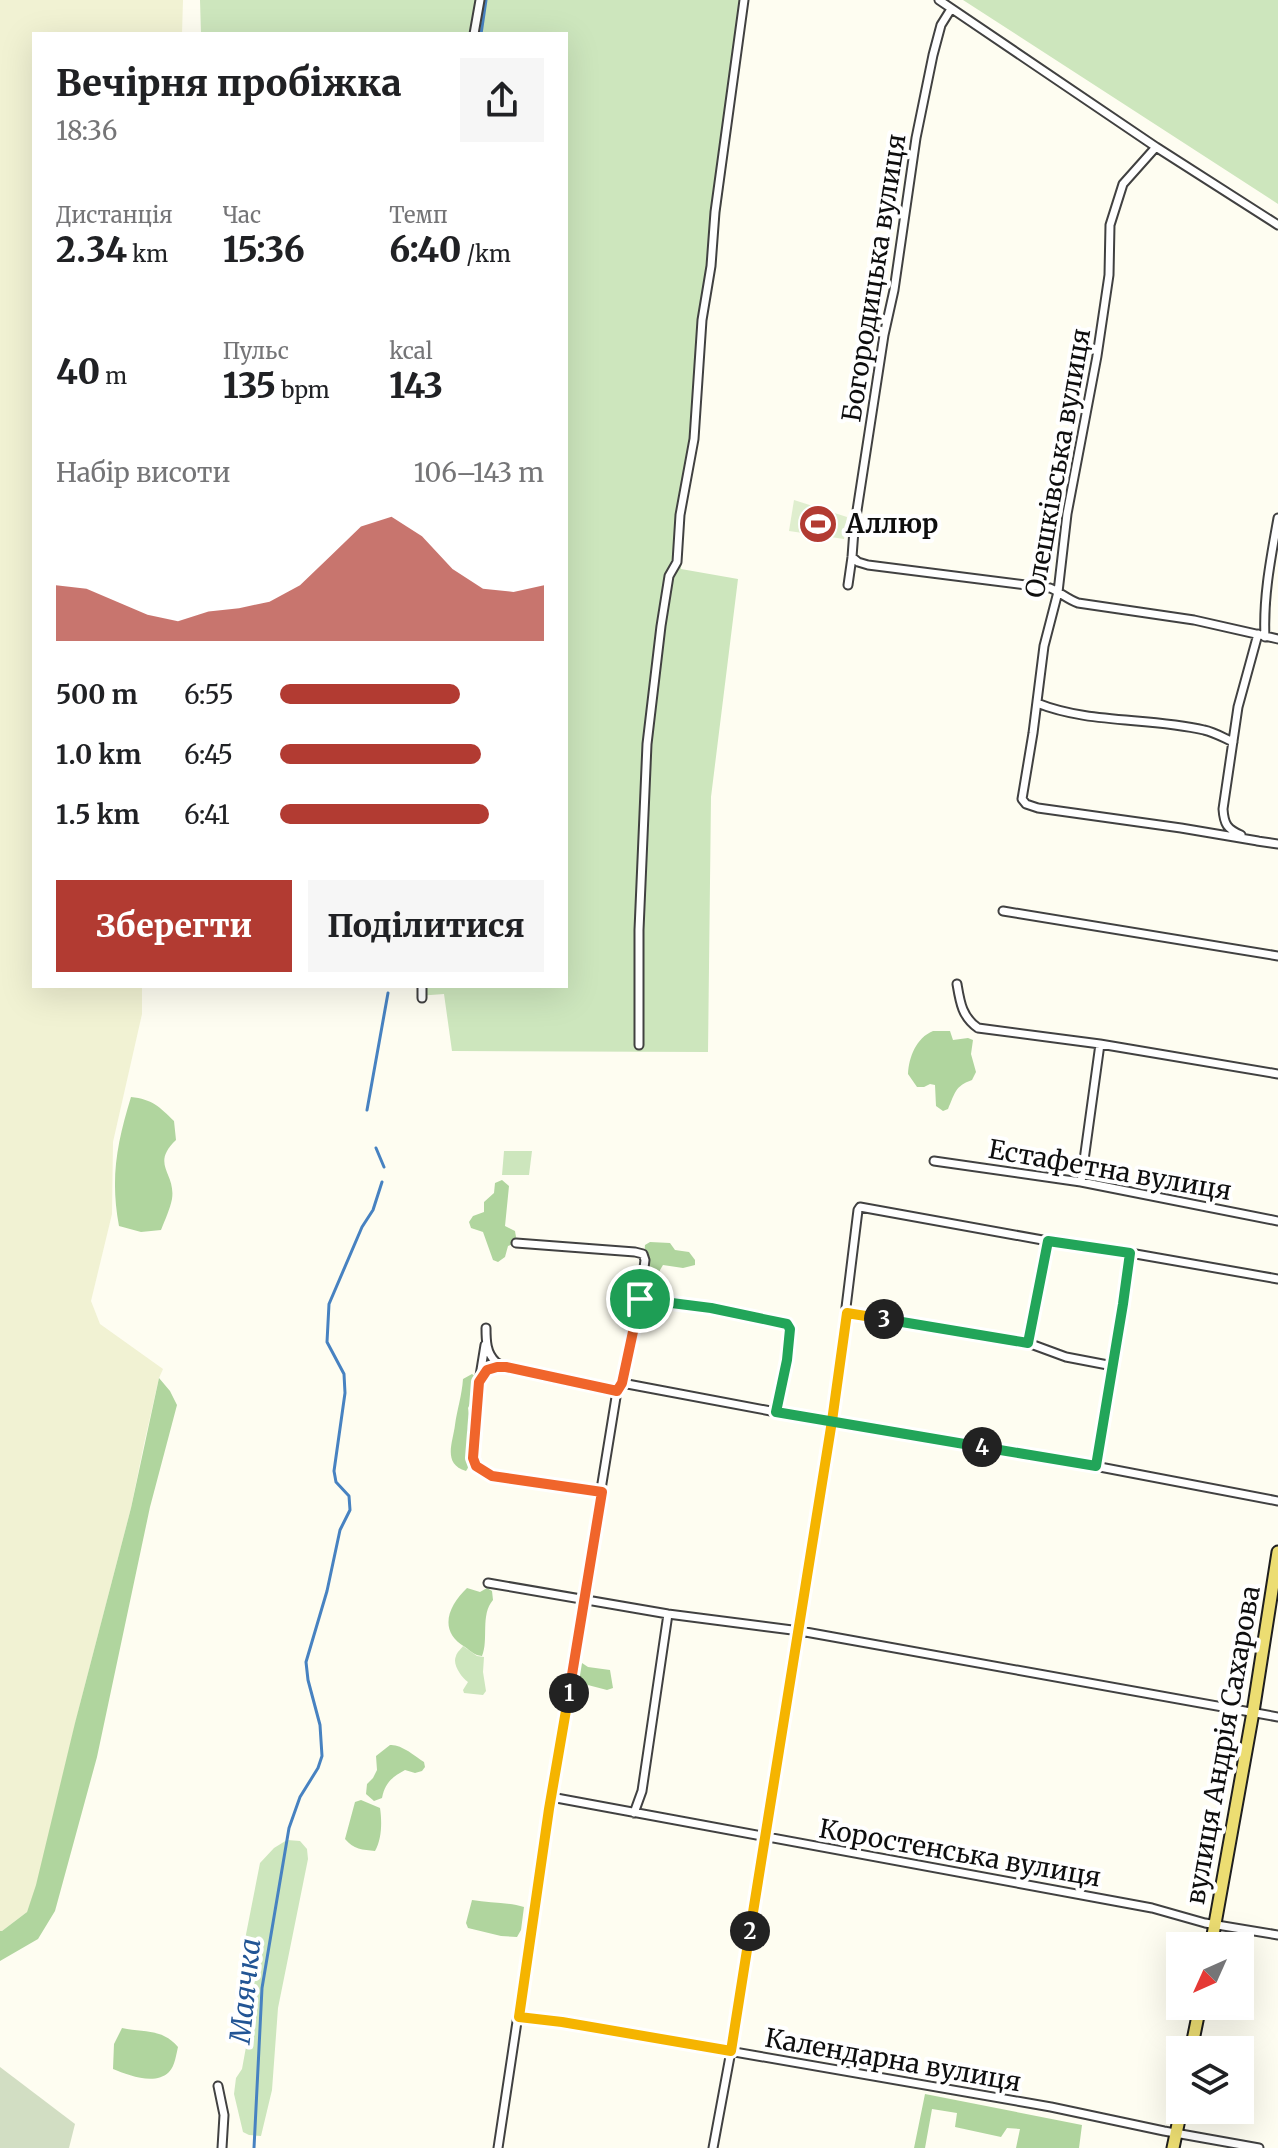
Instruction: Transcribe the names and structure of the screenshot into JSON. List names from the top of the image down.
{
  "streets": {
    "main road": ["вулиця Андрія Сахарова"],
    "street": [
      "Богородицька вулиця",
      "Олешківська вулиця",
      "Естафетна вулиця",
      "Коростенська вулиця",
      "Календарна вулиця"
    ]
  },
  "crossings": [
    ["вулиця Андрія Сахарова", "Коростенська вулиця"]
  ],
  "water": ["Маячка"],
  "places": {
    "sports": ["Аллюр"]
  },
  "north": "bottom left",
  "page": {
    "heading": ["Вечірня пробіжка", "18:36"],
    "stats": [
      ["Дистанція", "2.34 km"],
      ["Час", "15:36"],
      ["Темп", "6:40 /km"],
      ["40 m"],
      ["Пульс", "135 bpm"],
      ["kcal", "143"]
    ],
    "chart": ["Набір висоти", "106–143 m"],
    "list": [
      {
        "name": "500 m",
        "note": "6:55"
      },
      {
        "name": "1.0 km",
        "note": "6:45"
      },
      {
        "name": "1.5 km",
        "note": "6:41"
      }
    ],
    "buttons": ["Зберегти", "Поділитися"],
    "pins": [
      "3",
      "4",
      "1",
      "2"
    ]
  }
}
